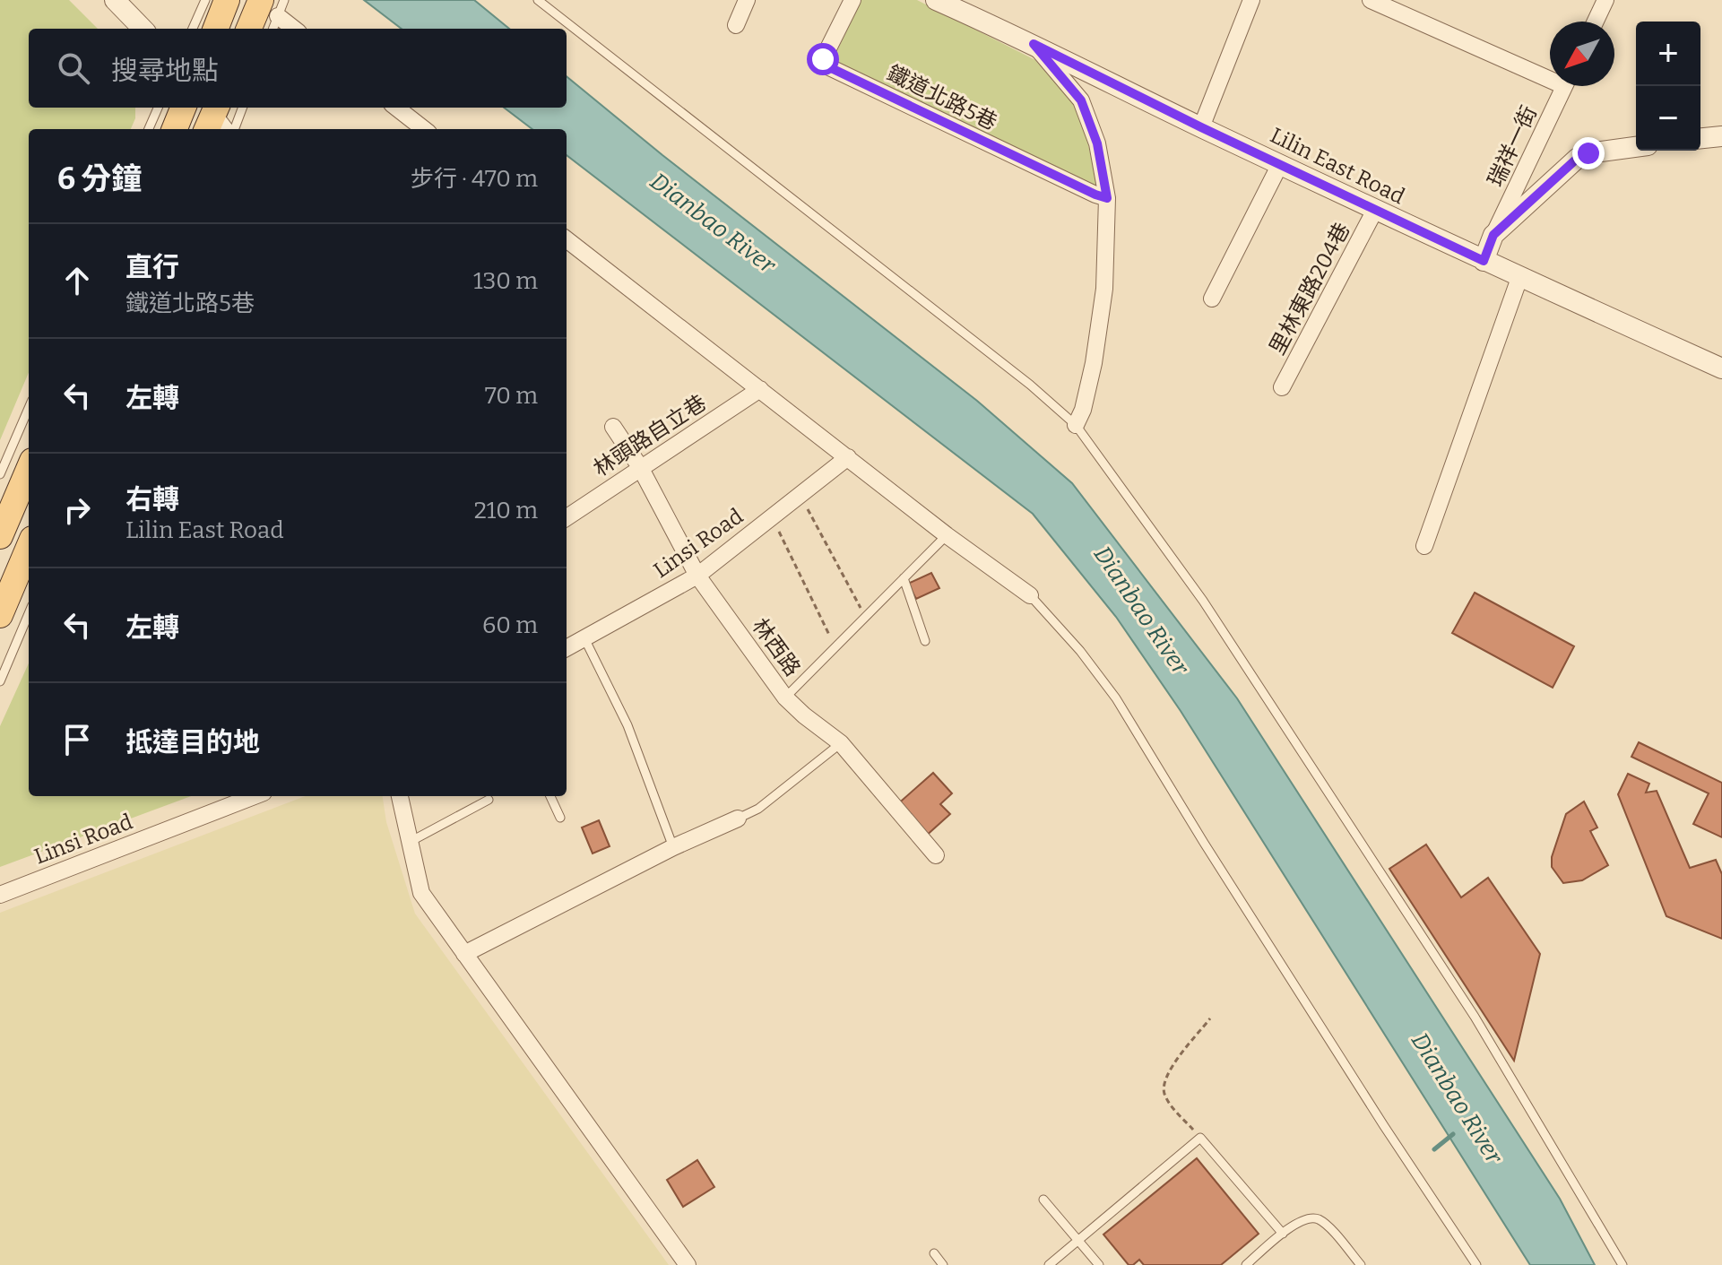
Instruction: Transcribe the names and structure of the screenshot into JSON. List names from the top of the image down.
{
  "streets": {
    "street": [
      "鐵道北路5巷",
      "瑞祥一街",
      "Lilin East Road",
      "里林東路204巷",
      "林頭路自立巷",
      "Linsi Road",
      "林西路"
    ]
  },
  "crossings": [
    ["Lilin East Road", "里林東路204巷"],
    ["林頭路自立巷", "林西路"],
    ["Linsi Road", "林西路"]
  ],
  "water": ["Dianbao River"],
  "north": "bottom left",
  "page": {
    "map_buttons": ["+", "−"],
    "search": "搜尋地點",
    "heading": ["6 分鐘", "步行 · 470 m"],
    "list": [
      ["直行", "鐵道北路5巷", "130 m"],
      ["左轉", "70 m"],
      ["右轉", "Lilin East Road", "210 m"],
      ["左轉", "60 m"],
      "抵達目的地"
    ]
  }
}
